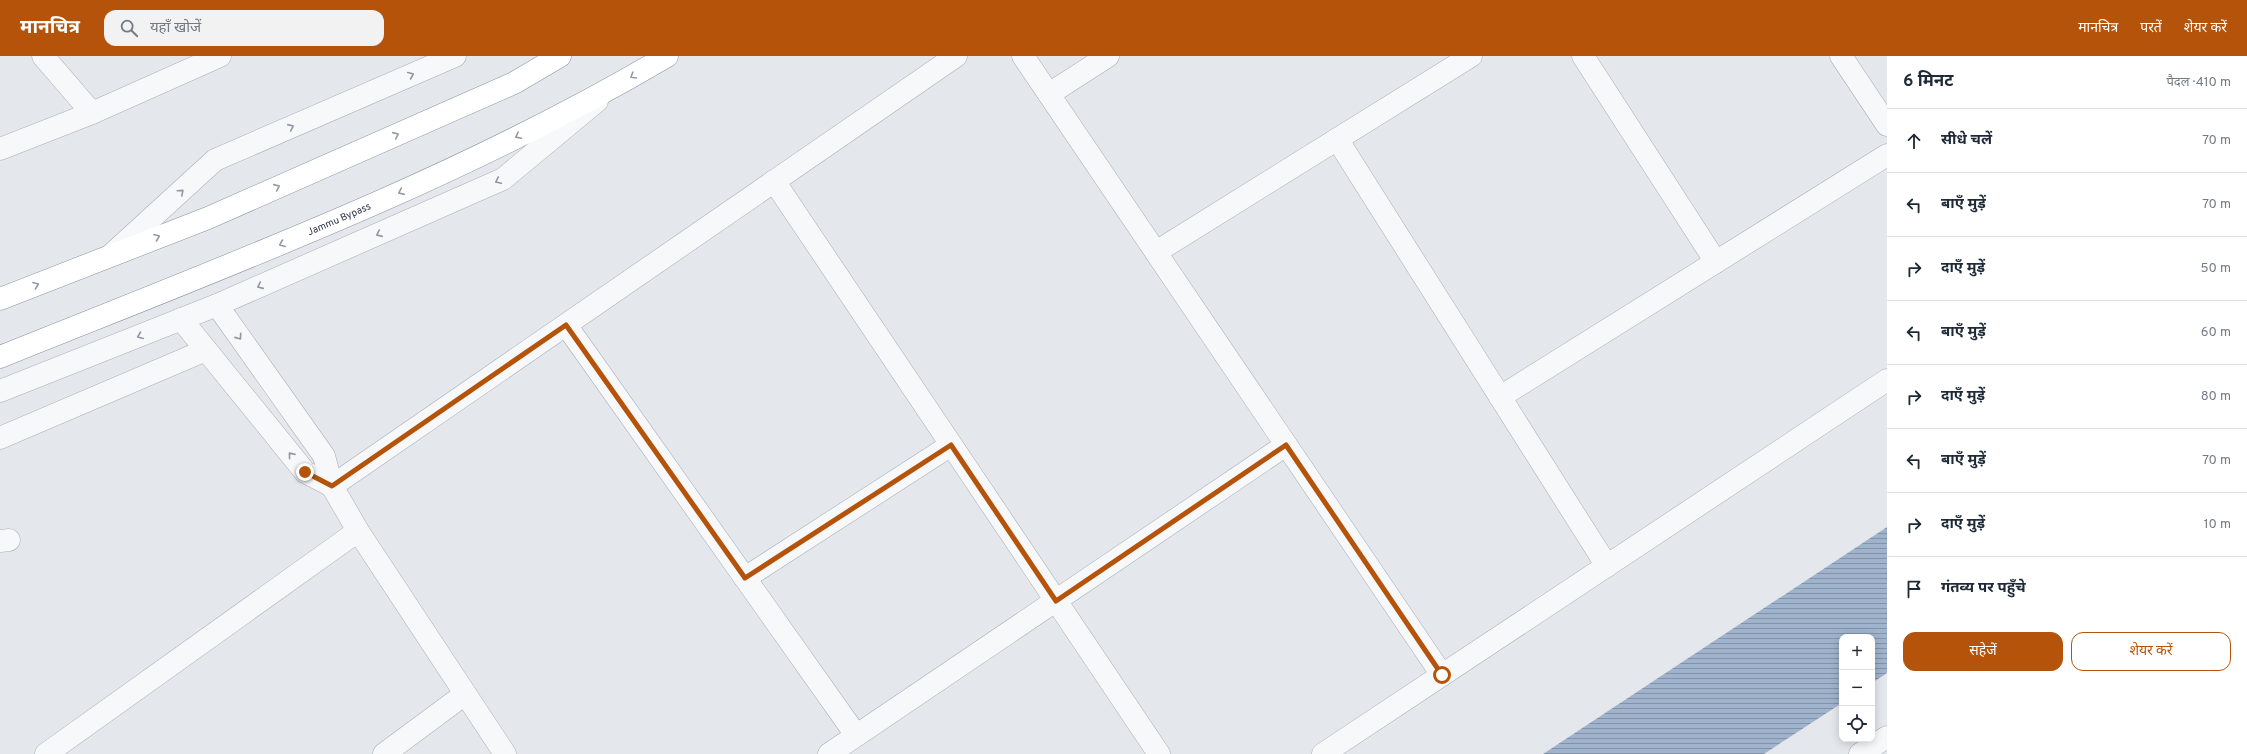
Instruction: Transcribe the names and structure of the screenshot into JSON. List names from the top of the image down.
{
  "streets": {
    "highway": ["Jammu Bypass"]
  },
  "page": {
    "header": "मानचित्र",
    "search": "यहाँ खोजें",
    "nav": ["मानचित्र", "परतें", "शेयर करें"],
    "heading": ["6 मिनट", "पैदल · 410 m"],
    "list": [
      ["सीधे चलें", "70 m"],
      ["बाएँ मुड़ें", "70 m"],
      ["दाएँ मुड़ें", "50 m"],
      ["बाएँ मुड़ें", "60 m"],
      ["दाएँ मुड़ें", "80 m"],
      ["बाएँ मुड़ें", "70 m"],
      ["दाएँ मुड़ें", "10 m"],
      "गंतव्य पर पहुँचे"
    ],
    "buttons": ["सहेजें", "शेयर करें"],
    "map_buttons": ["+", "−"]
  }
}
